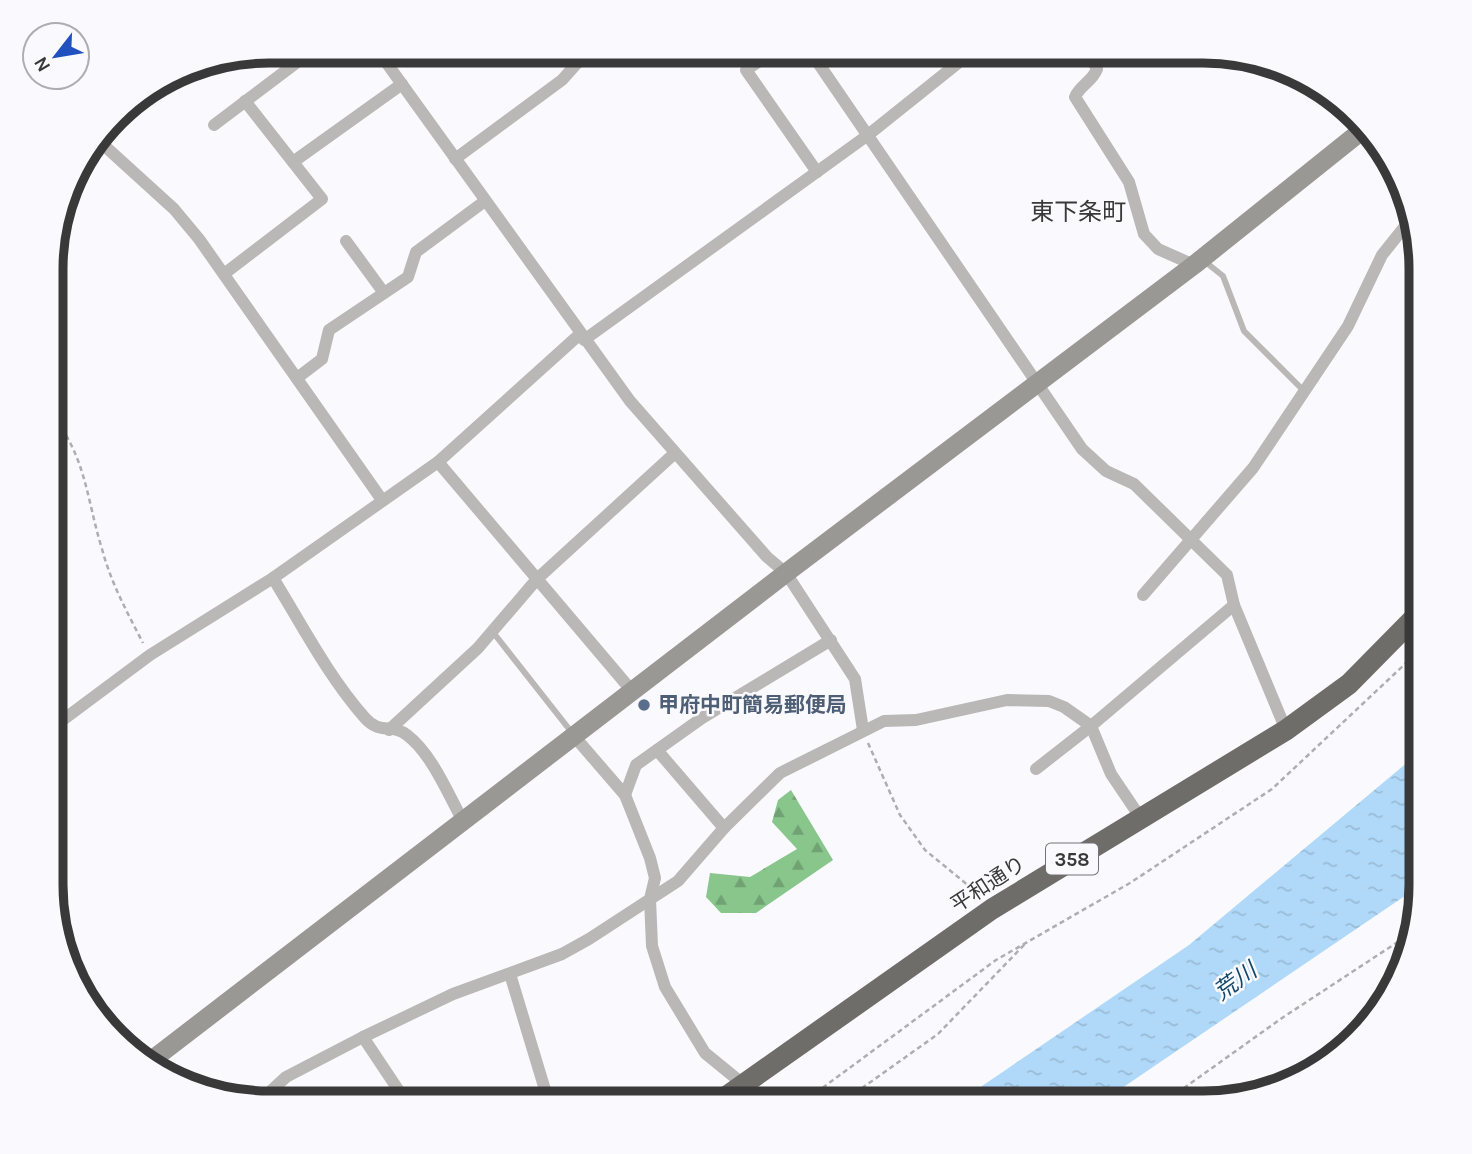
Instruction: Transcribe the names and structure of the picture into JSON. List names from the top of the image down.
{
  "streets": {
    "highway": ["358", "平和通り"]
  },
  "districts": ["東下条町"],
  "water": ["荒川"],
  "places": ["甲府中町簡易郵便局"],
  "north": "bottom left"
}
